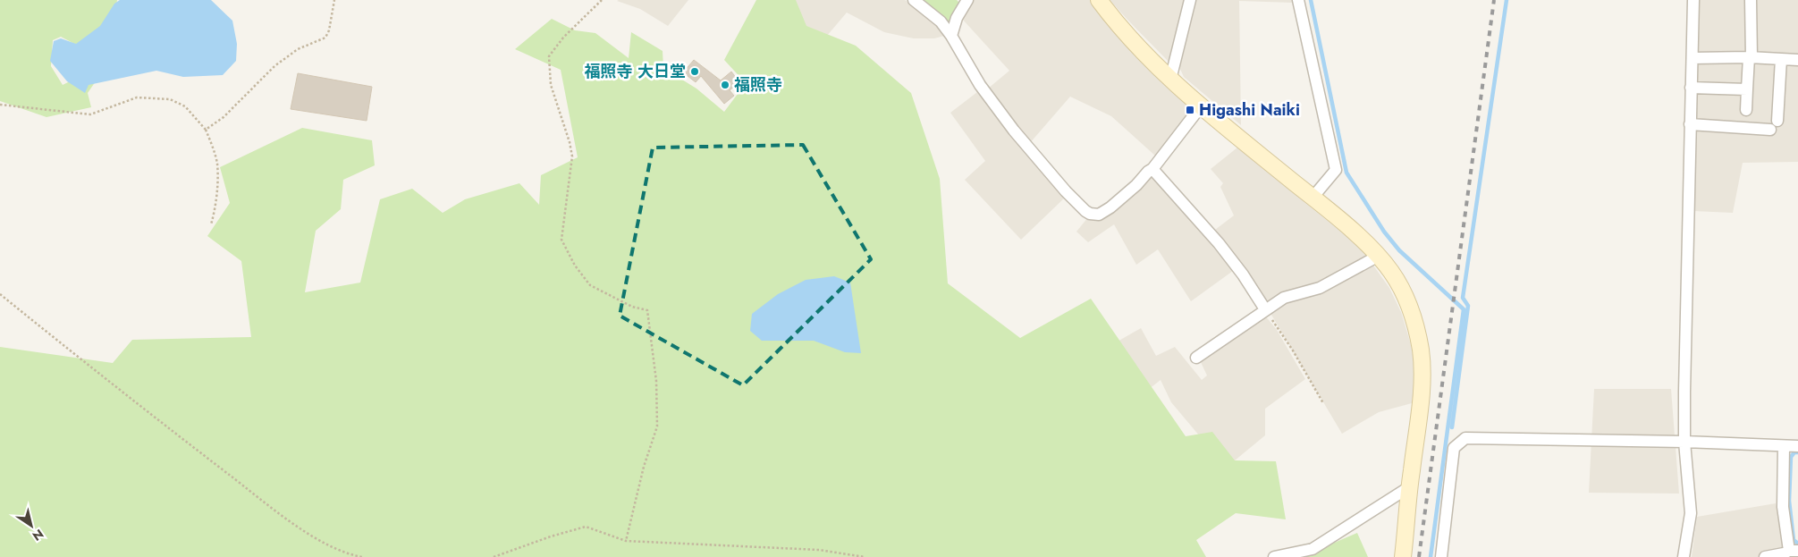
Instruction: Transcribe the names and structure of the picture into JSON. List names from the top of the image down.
{
  "places": {
    "other": ["福照寺 大日堂", "福照寺"],
    "transit": ["Higashi Naiki"]
  },
  "north": "bottom right"
}
